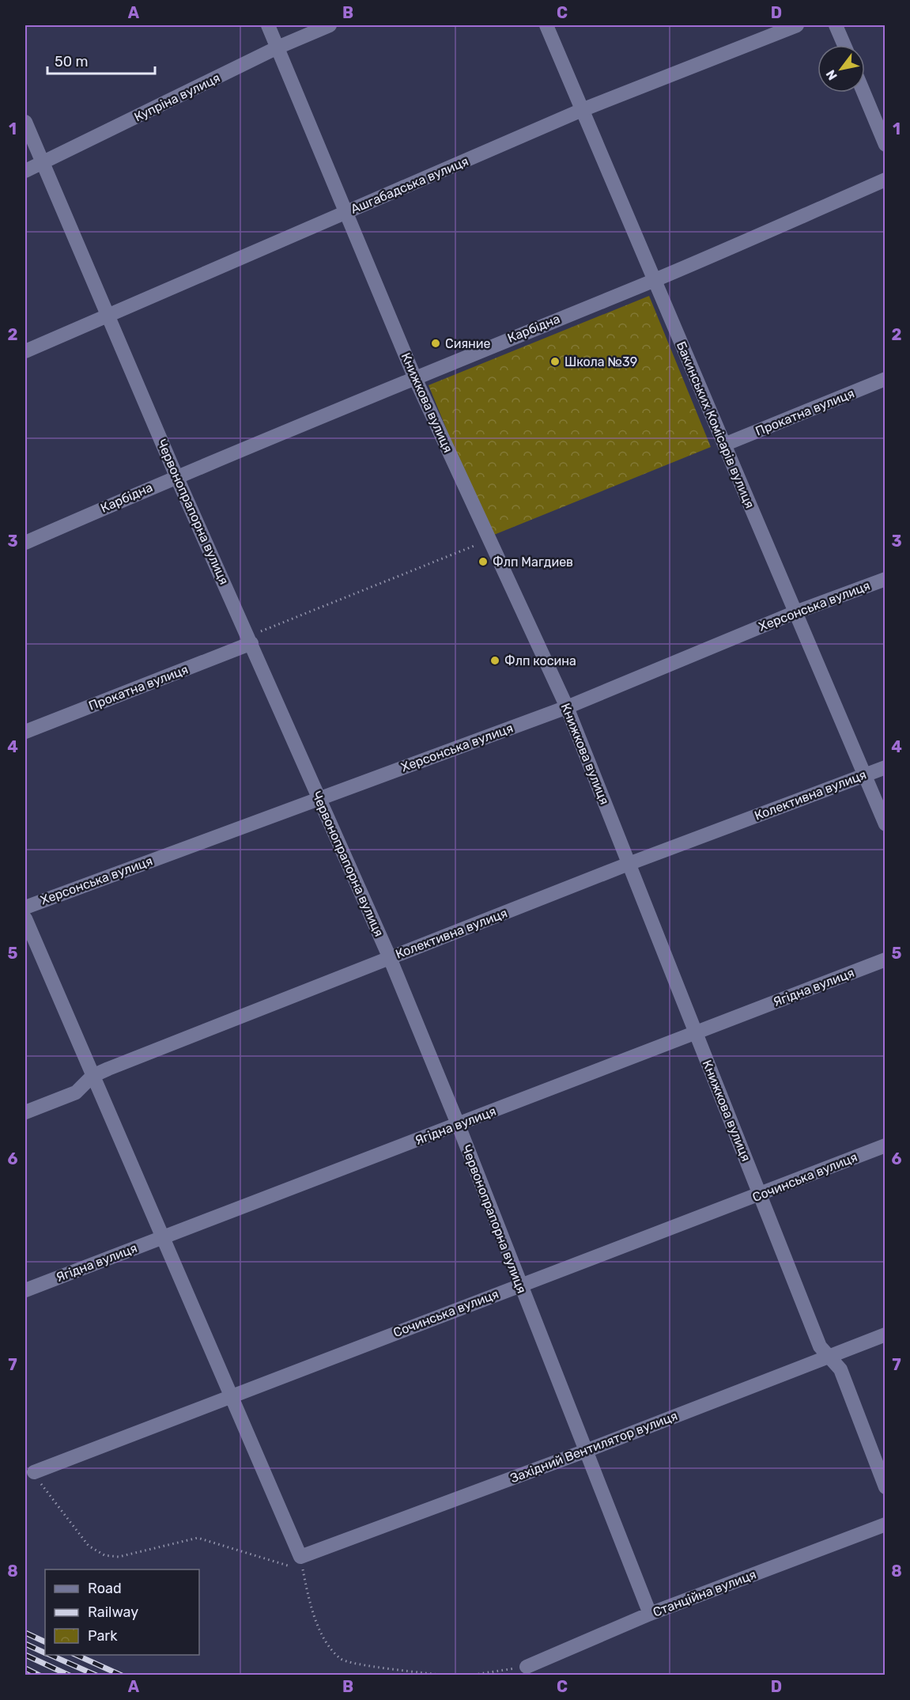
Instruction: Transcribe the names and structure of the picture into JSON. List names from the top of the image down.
{
  "streets": {
    "street": [
      "Купріна вулиця",
      "Ашгабадська вулиця",
      "Карбідна",
      "Книжкова вулиця",
      "Прокатна вулиця",
      "Бакинських Комісарів вулиця",
      "Червонопрапорна вулиця",
      "Херсонська вулиця",
      "Колективна вулиця",
      "Ягідна вулиця",
      "Сочинська вулиця",
      "Західний Вентилятор вулиця",
      "Станційна вулиця"
    ]
  },
  "crossings": [
    ["Купріна вулиця", "Книжкова вулиця"],
    ["Купріна вулиця", "Червонопрапорна вулиця"],
    ["Ашгабадська вулиця", "Книжкова вулиця"],
    ["Ашгабадська вулиця", "Бакинських Комісарів вулиця"],
    ["Ашгабадська вулиця", "Червонопрапорна вулиця"],
    ["Карбідна", "Книжкова вулиця"],
    ["Карбідна", "Бакинських Комісарів вулиця"],
    ["Карбідна", "Червонопрапорна вулиця"],
    ["Книжкова вулиця", "Херсонська вулиця"],
    ["Книжкова вулиця", "Колективна вулиця"],
    ["Книжкова вулиця", "Ягідна вулиця"],
    ["Книжкова вулиця", "Сочинська вулиця"],
    ["Книжкова вулиця", "Західний Вентилятор вулиця"],
    ["Прокатна вулиця", "Бакинських Комісарів вулиця"],
    ["Прокатна вулиця", "Червонопрапорна вулиця"],
    ["Бакинських Комісарів вулиця", "Херсонська вулиця"],
    ["Бакинських Комісарів вулиця", "Колективна вулиця"],
    ["Червонопрапорна вулиця", "Херсонська вулиця"],
    ["Червонопрапорна вулиця", "Колективна вулиця"],
    ["Червонопрапорна вулиця", "Ягідна вулиця"],
    ["Червонопрапорна вулиця", "Сочинська вулиця"],
    ["Червонопрапорна вулиця", "Західний Вентилятор вулиця"],
    ["Червонопрапорна вулиця", "Станційна вулиця"]
  ],
  "places": [
    "Сияние",
    "Школа №39",
    "Флп Магдиев",
    "Флп косина"
  ],
  "legend": ["Road", "Railway", "Park"],
  "scale_bar": "50 m",
  "north": "bottom left",
  "grid": {
    "columns": [
      "A",
      "B",
      "C",
      "D"
    ],
    "rows": [
      "1",
      "2",
      "3",
      "4",
      "5",
      "6",
      "7",
      "8"
    ]
  }
}
